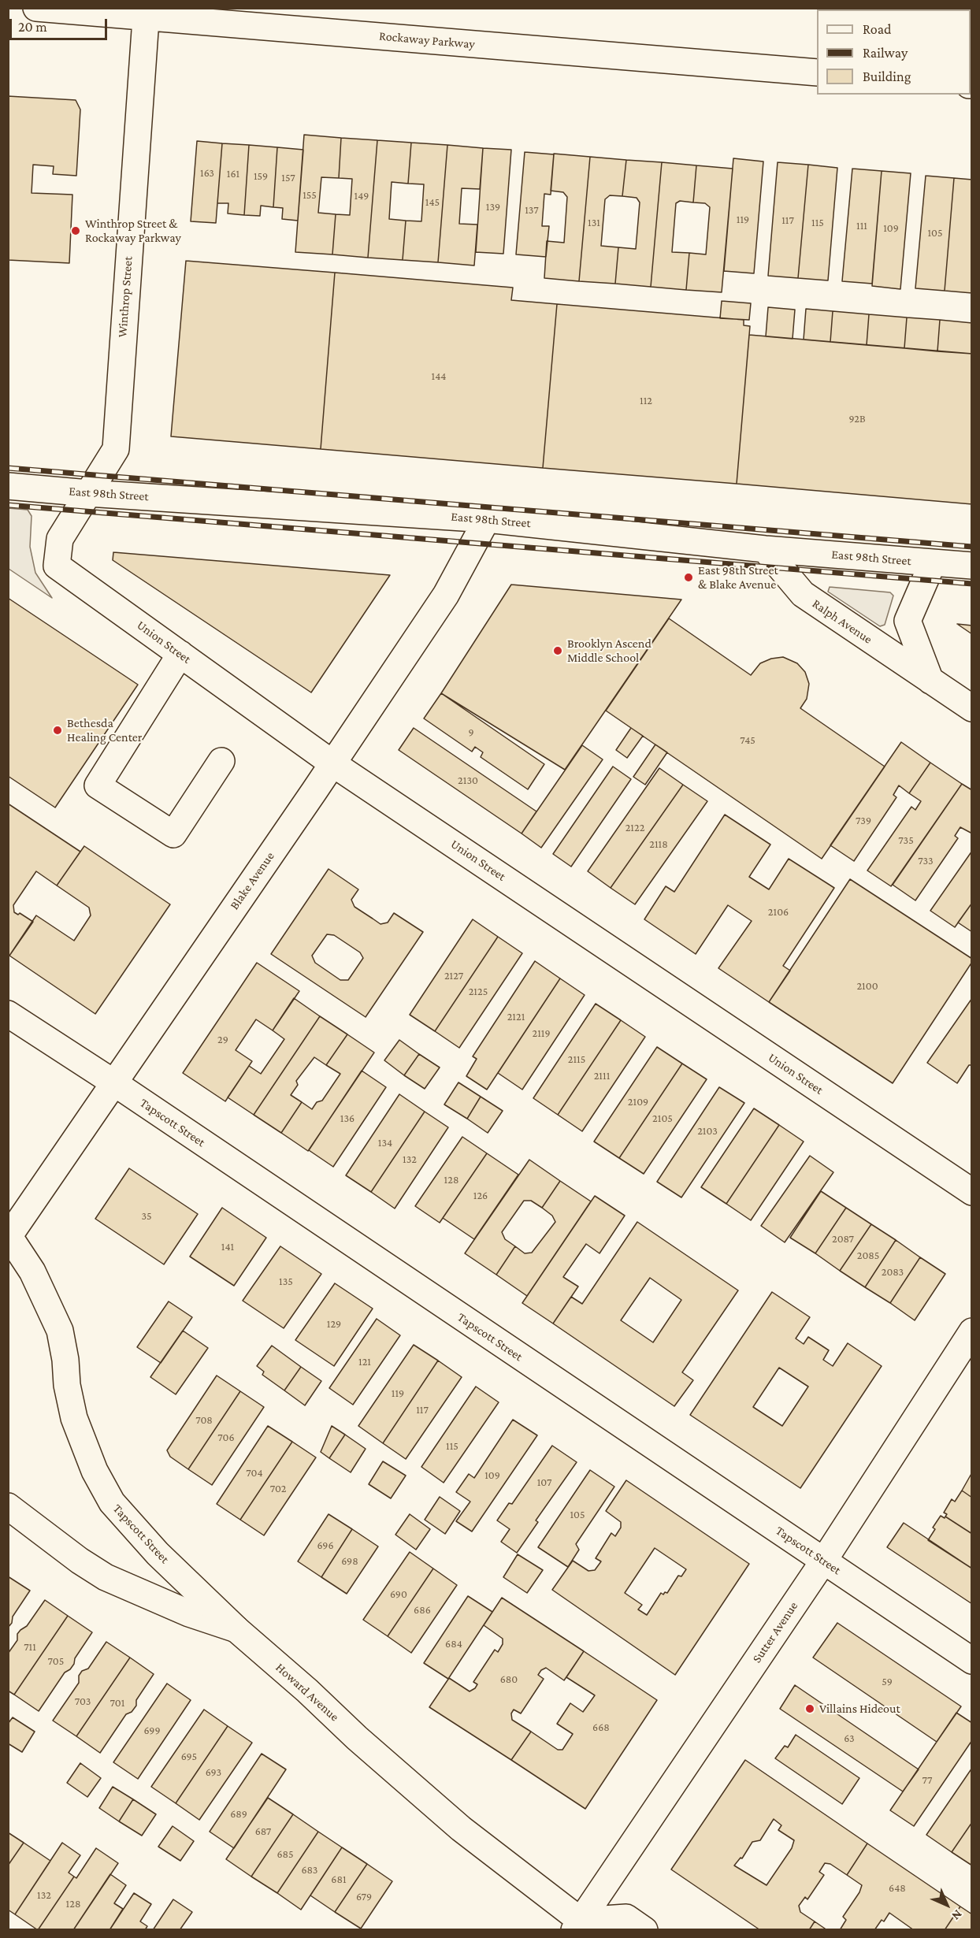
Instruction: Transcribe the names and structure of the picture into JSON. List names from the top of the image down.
{
  "streets": {
    "street": [
      "Rockaway Parkway",
      "Winthrop Street",
      "East 98th Street",
      "Ralph Avenue",
      "Union Street",
      "Blake Avenue",
      "Tapscott Street",
      "Sutter Avenue",
      "Howard Avenue"
    ]
  },
  "crossings": [
    ["Rockaway Parkway", "Winthrop Street"],
    ["Winthrop Street", "East 98th Street"],
    ["Winthrop Street", "Union Street"],
    ["East 98th Street", "Ralph Avenue"],
    ["East 98th Street", "Union Street"],
    ["East 98th Street", "Blake Avenue"],
    ["Union Street", "Blake Avenue"],
    ["Blake Avenue", "Tapscott Street"],
    ["Tapscott Street", "Sutter Avenue"],
    ["Tapscott Street", "Howard Avenue"],
    ["Sutter Avenue", "Howard Avenue"]
  ],
  "places": [
    "Winthrop Street & Rockaway Parkway",
    "East 98th Street & Blake Avenue",
    "Brooklyn Ascend Middle School",
    "Bethesda Healing Center",
    "Villains Hideout"
  ],
  "house_numbers": [
    "163",
    "161",
    "159",
    "157",
    "155",
    "149",
    "145",
    "139",
    "137",
    "119",
    "117",
    "131",
    "115",
    "111",
    "109",
    "105",
    "144",
    "112",
    "92B",
    "9",
    "745",
    "2130",
    "739",
    "2122",
    "735",
    "2118",
    "733",
    "2106",
    "2127",
    "2100",
    "2125",
    "2121",
    "2119",
    "29",
    "2115",
    "2111",
    "2109",
    "136",
    "2105",
    "2103",
    "134",
    "132",
    "128",
    "126",
    "35",
    "2087",
    "141",
    "2085",
    "2083",
    "135",
    "129",
    "121",
    "119",
    "117",
    "708",
    "706",
    "115",
    "704",
    "109",
    "107",
    "702",
    "105",
    "696",
    "698",
    "690",
    "686",
    "684",
    "711",
    "705",
    "680",
    "59",
    "703",
    "701",
    "668",
    "699",
    "63",
    "695",
    "693",
    "77",
    "689",
    "687",
    "685",
    "683",
    "681",
    "648",
    "132",
    "679",
    "128"
  ],
  "legend": ["Road", "Railway", "Building"],
  "scale_bar": "20 m",
  "north": "bottom right"
}
